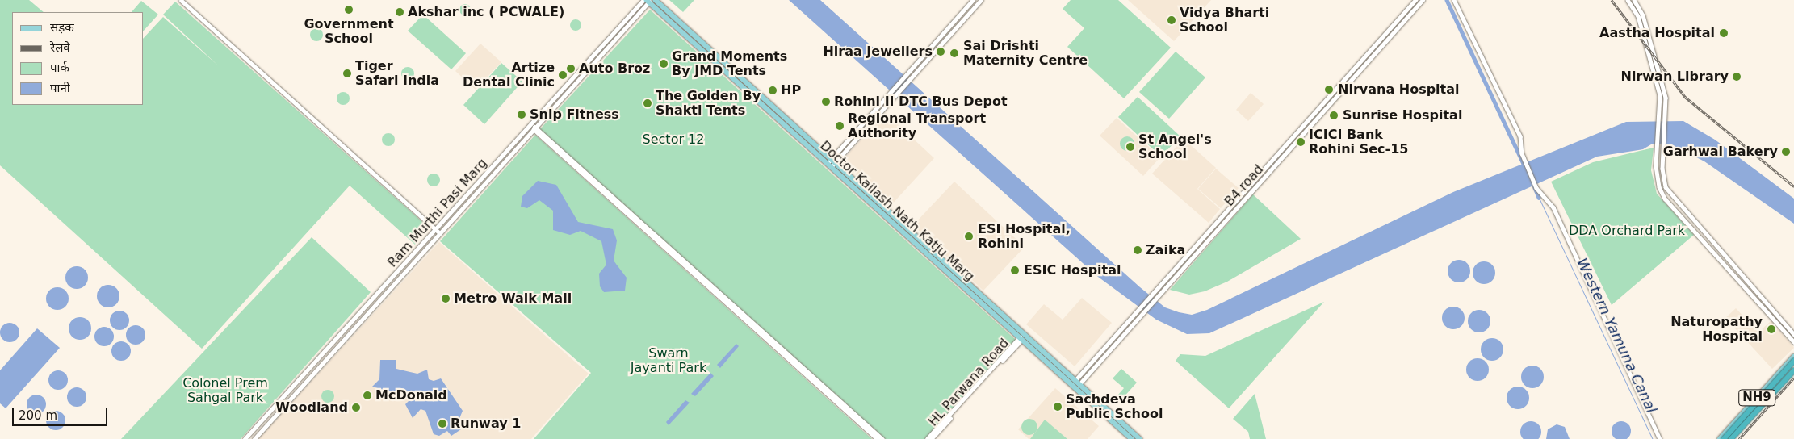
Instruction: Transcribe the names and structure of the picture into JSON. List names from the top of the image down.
{
  "streets": {
    "highway": ["NH9"],
    "main road": ["Doctor Kailash Nath Katju Marg"],
    "street": ["B4 road", "Ram Murthi Pasi Marg", "HL Parwana Road"]
  },
  "crossings": [
    ["B4 road", "Doctor Kailash Nath Katju Marg"],
    ["Doctor Kailash Nath Katju Marg", "Ram Murthi Pasi Marg"],
    ["Doctor Kailash Nath Katju Marg", "HL Parwana Road"]
  ],
  "water": ["Western Yamuna Canal"],
  "parks": [
    "Sector 12",
    "DDA Orchard Park",
    "Swarn Jayanti Park",
    "Colonel Prem Sahgal Park"
  ],
  "places": [
    "Government School",
    "Akshar inc ( PCWALE)",
    "Vidya Bharti School",
    "Aastha Hospital",
    "Hiraa Jewellers",
    "Sai Drishti Maternity Centre",
    "Grand Moments By JMD Tents",
    "Auto Broz",
    "Tiger Safari India",
    "Artize Dental Clinic",
    "Nirwan Library",
    "Nirvana Hospital",
    "HP",
    "Rohini II DTC Bus Depot",
    "The Golden By Shakti Tents",
    "Snip Fitness",
    "Sunrise Hospital",
    "Regional Transport Authority",
    "ICICI Bank Rohini Sec-15",
    "St Angel's School",
    "Garhwal Bakery",
    "ESI Hospital, Rohini",
    "Zaika",
    "ESIC Hospital",
    "Metro Walk Mall",
    "Naturopathy Hospital",
    "McDonald",
    "Sachdeva Public School",
    "Woodland",
    "Runway 1"
  ],
  "legend": [
    "सड़क",
    "रेलवे",
    "पार्क",
    "पानी"
  ],
  "scale_bar": "200 m"
}
